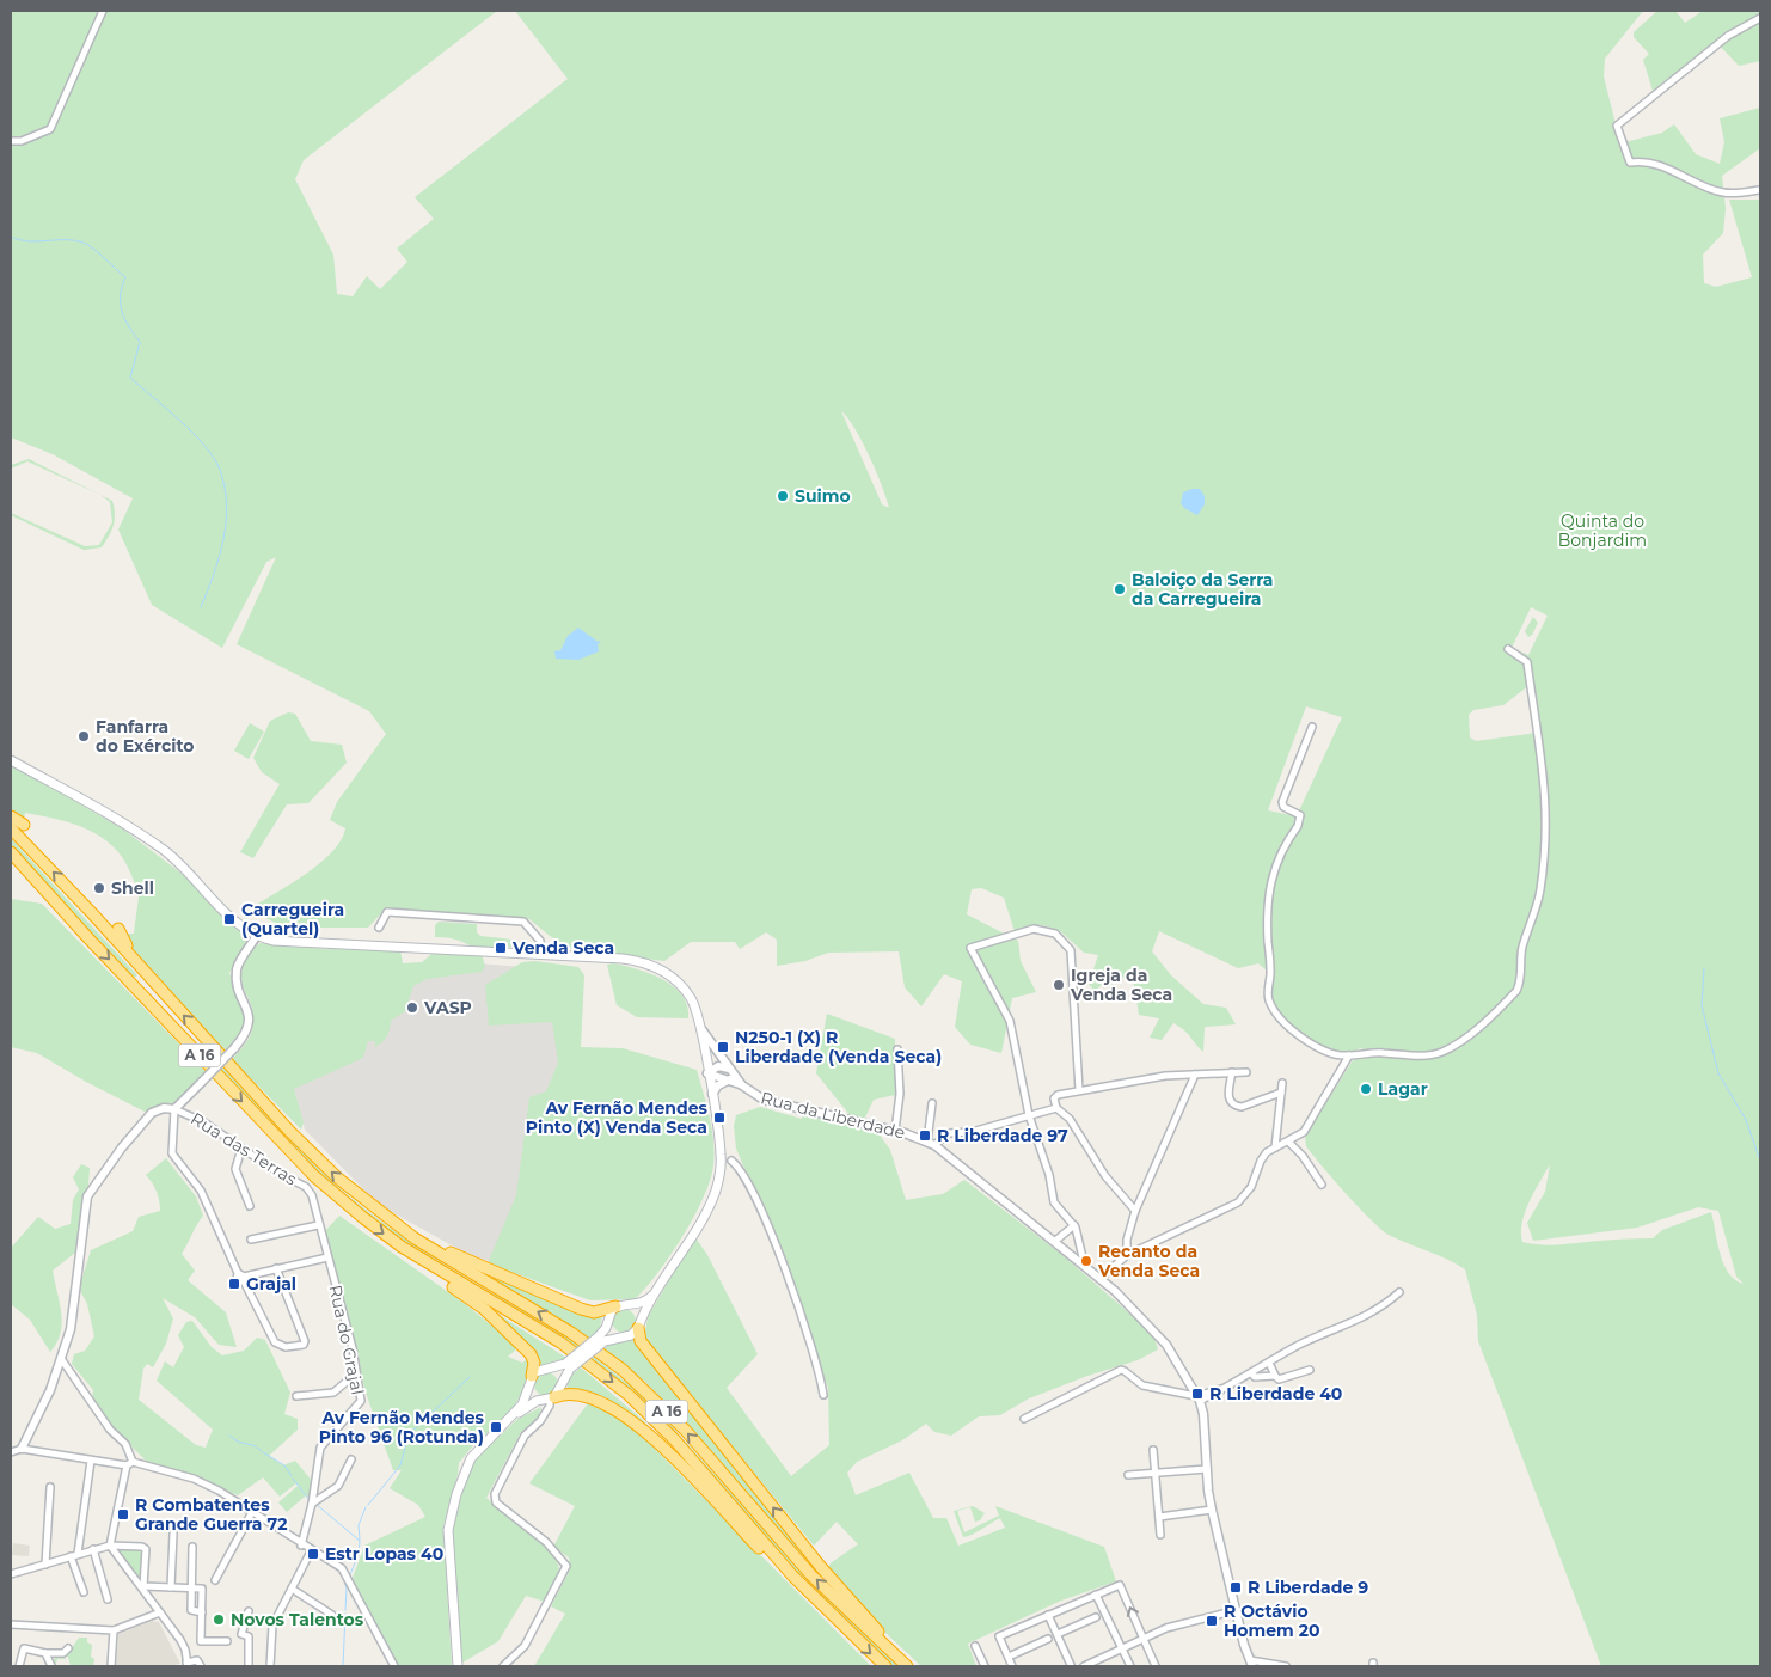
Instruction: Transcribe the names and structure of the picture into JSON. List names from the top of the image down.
{
  "streets": {
    "highway": ["A 16"],
    "street": ["Rua da Liberdade", "Rua das Terras", "Rua do Grajal"]
  },
  "crossings": [
    ["Rua das Terras", "Rua do Grajal"]
  ],
  "parks": ["Quinta do Bonjardim"],
  "places": {
    "other": [
      "Suimo",
      "Baloiço da Serra da Carregueira",
      "Fanfarra do Exército",
      "Shell",
      "Igreja da Venda Seca",
      "VASP",
      "Lagar",
      "Recanto da Venda Seca",
      "Novos Talentos"
    ],
    "transit": [
      "Carregueira (Quartel)",
      "Venda Seca",
      "N250-1 (X) R Liberdade (Venda Seca)",
      "Av Fernão Mendes Pinto (X) Venda Seca",
      "R Liberdade 97",
      "Grajal",
      "R Liberdade 40",
      "Av Fernão Mendes Pinto 96 (Rotunda)",
      "R Combatentes Grande Guerra 72",
      "Estr Lopas 40",
      "R Liberdade 9",
      "R Octávio Homem 20"
    ]
  }
}
